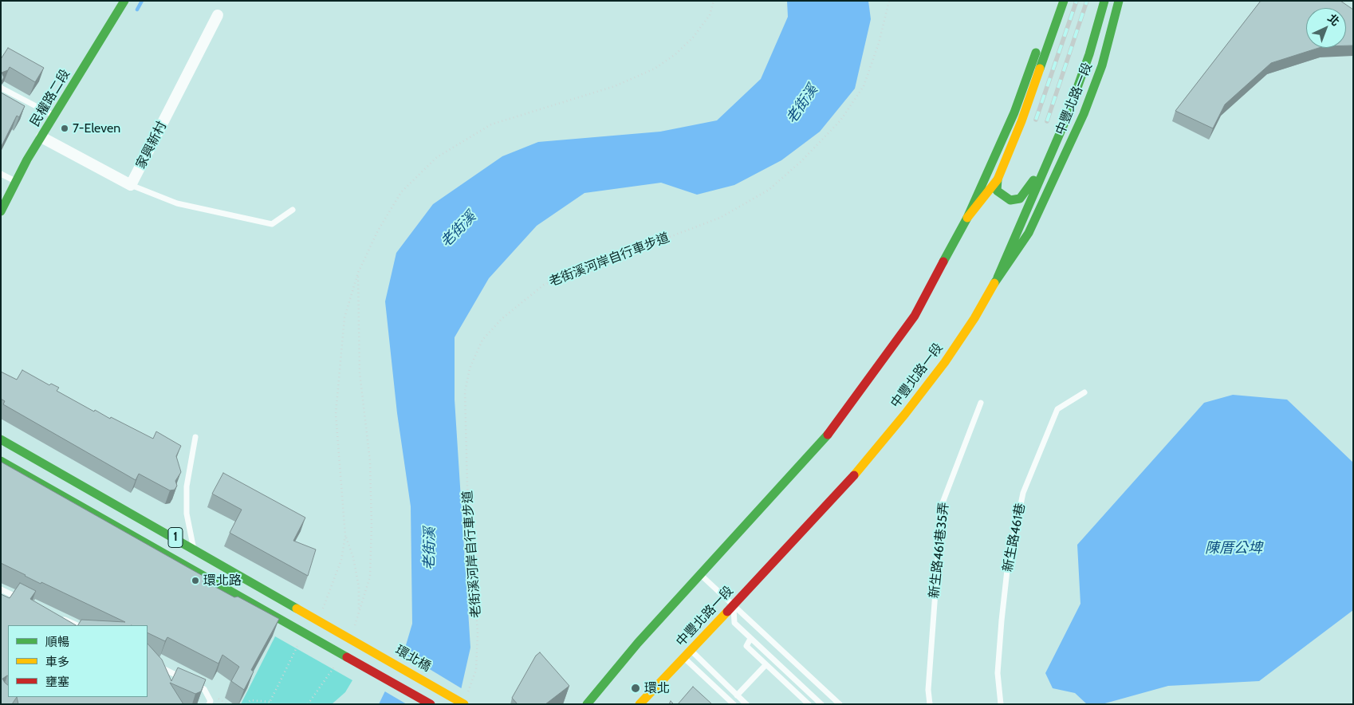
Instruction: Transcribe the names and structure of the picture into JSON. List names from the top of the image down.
{
  "streets": {
    "main road": [
      "民權路二段",
      "中豐北路一段",
      "1",
      "環北橋"
    ],
    "street": ["家興新村"],
    "lane": ["新生路461巷", "新生路461巷35弄"],
    "path": ["老街溪河岸自行車步道"]
  },
  "crossings": [
    ["民權路二段", "家興新村"],
    ["老街溪河岸自行車步道", "環北橋"],
    ["1", "環北橋"]
  ],
  "water": ["老街溪", "陳厝公埤"],
  "places": ["7-Eleven", "環北路", "環北"],
  "legend": ["順暢", "車多", "壅塞"],
  "north": "top right"
}
